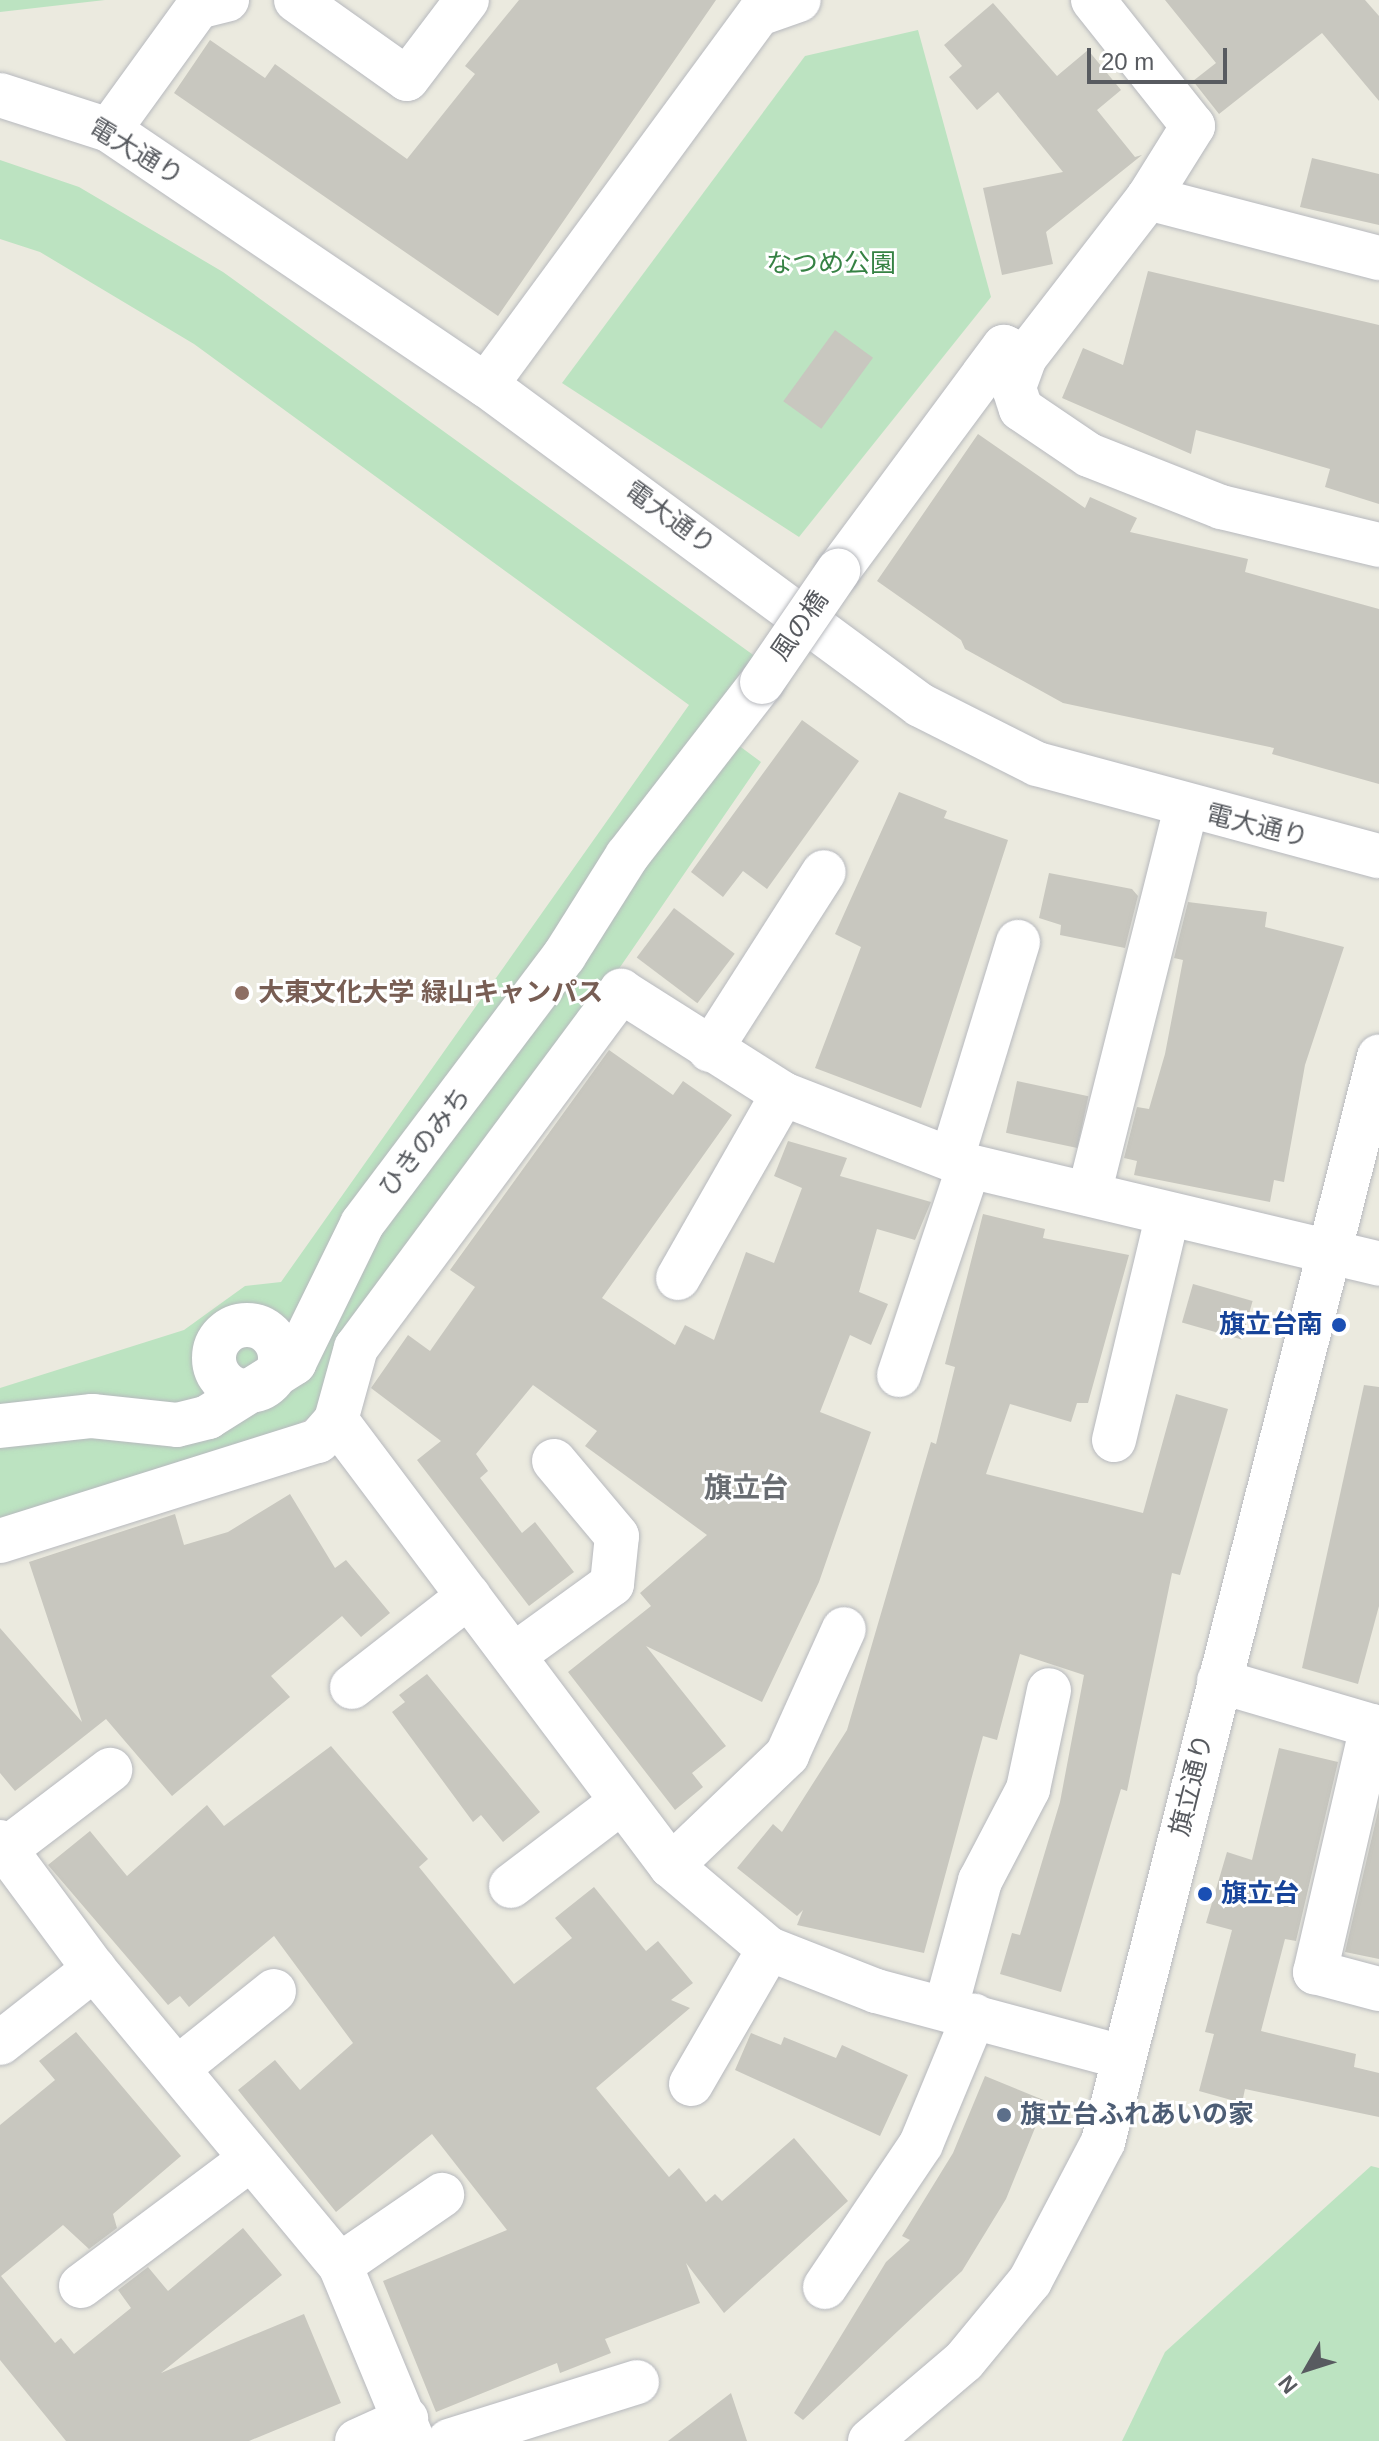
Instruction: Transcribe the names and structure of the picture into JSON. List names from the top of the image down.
{
  "streets": {
    "street": [
      "電大通り",
      "風の橋",
      "ひきのみち",
      "旗立通り"
    ]
  },
  "crossings": [
    ["風の橋", "ひきのみち"]
  ],
  "districts": ["旗立台"],
  "parks": ["なつめ公園"],
  "places": [
    "大東文化大学 緑山キャンパス",
    "旗立台南",
    "旗立台",
    "旗立台ふれあいの家"
  ],
  "scale_bar": "20 m",
  "north": "bottom left"
}
